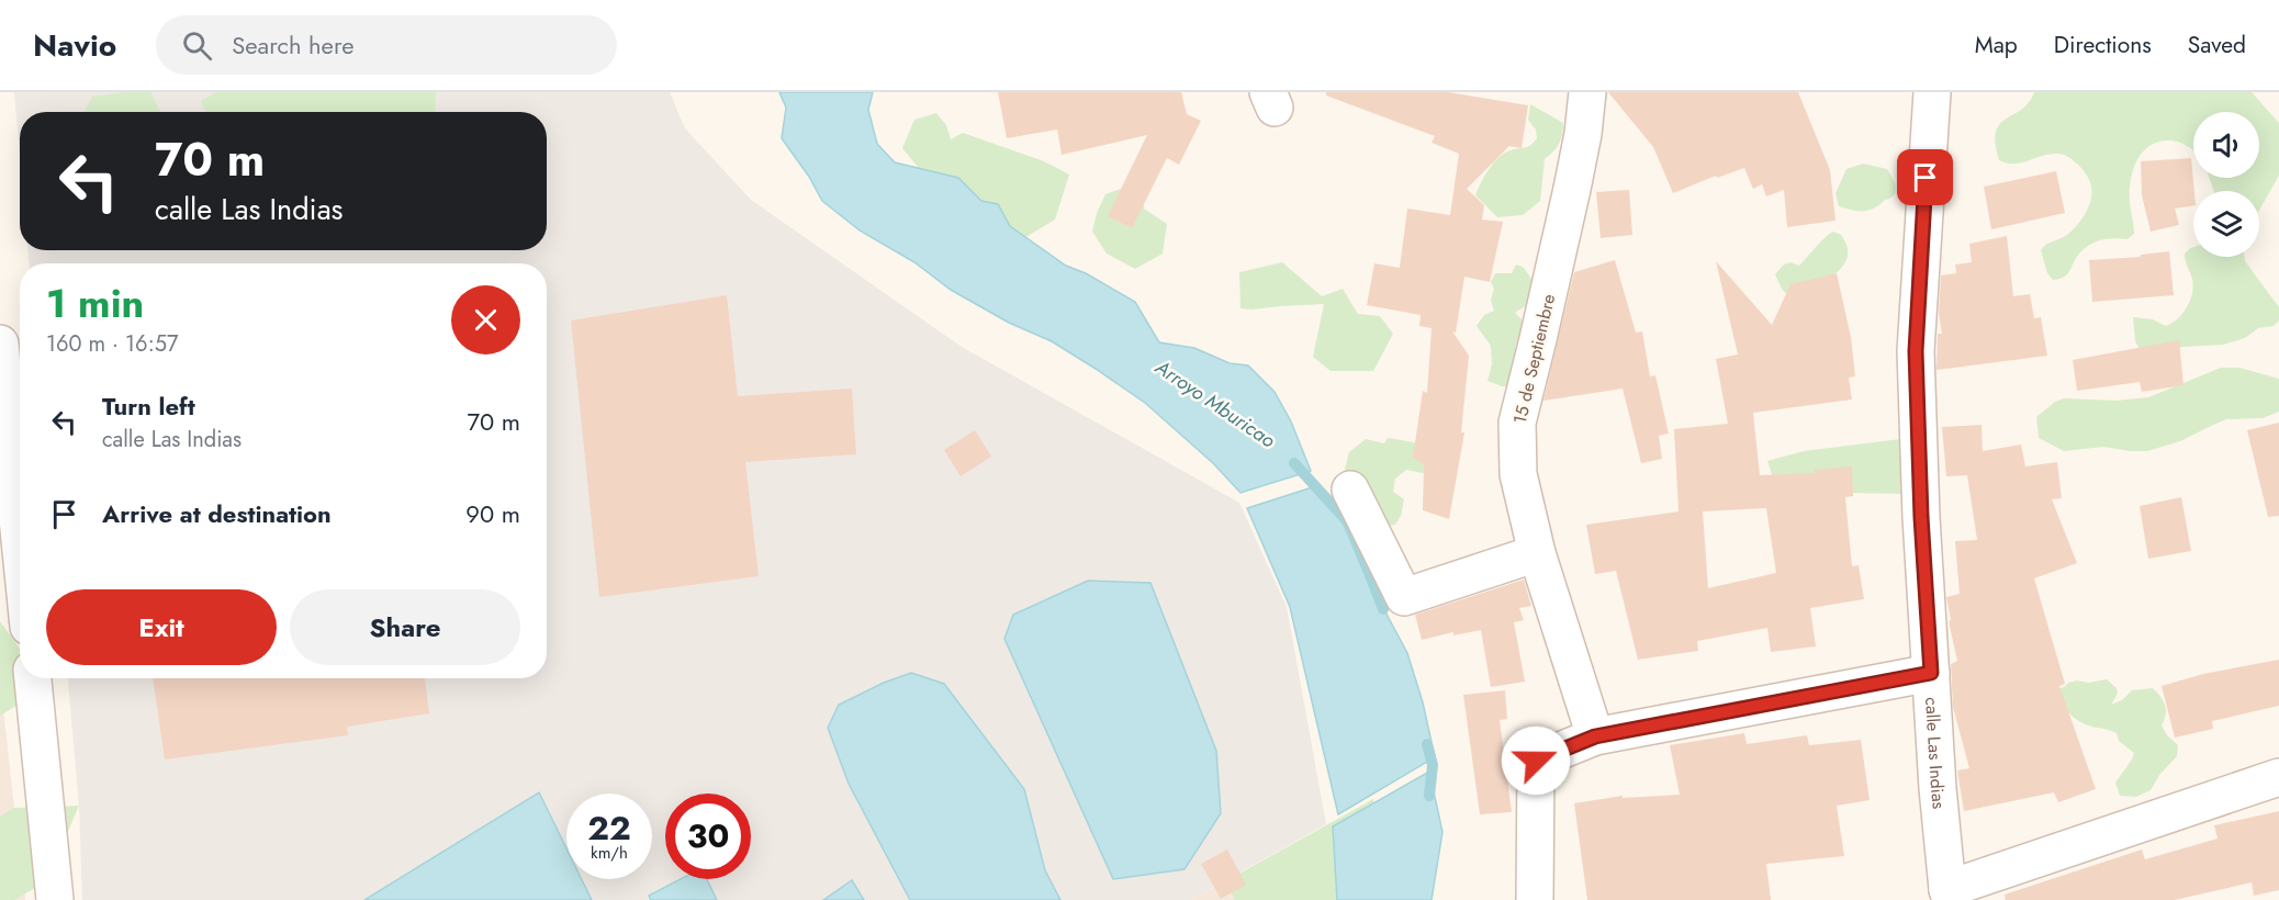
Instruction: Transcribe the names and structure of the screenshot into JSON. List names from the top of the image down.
{
  "streets": {
    "street": ["15 de Septiembre", "calle Las Indias"]
  },
  "water": ["Arroyo Mburicao"],
  "page": {
    "header": "Navio",
    "search": "Search here",
    "nav": ["Map", "Directions", "Saved"],
    "turn": ["70 m", "calle Las Indias"],
    "heading": ["1 min", "160 m · 16:57"],
    "list": [
      {
        "name": "Turn left",
        "note": "calle Las Indias",
        "value": "70 m"
      },
      {
        "name": "Arrive at destination",
        "value": "90 m"
      }
    ],
    "buttons": ["Exit", "Share"],
    "speed": "22 km/h",
    "limit": "30"
  }
}
